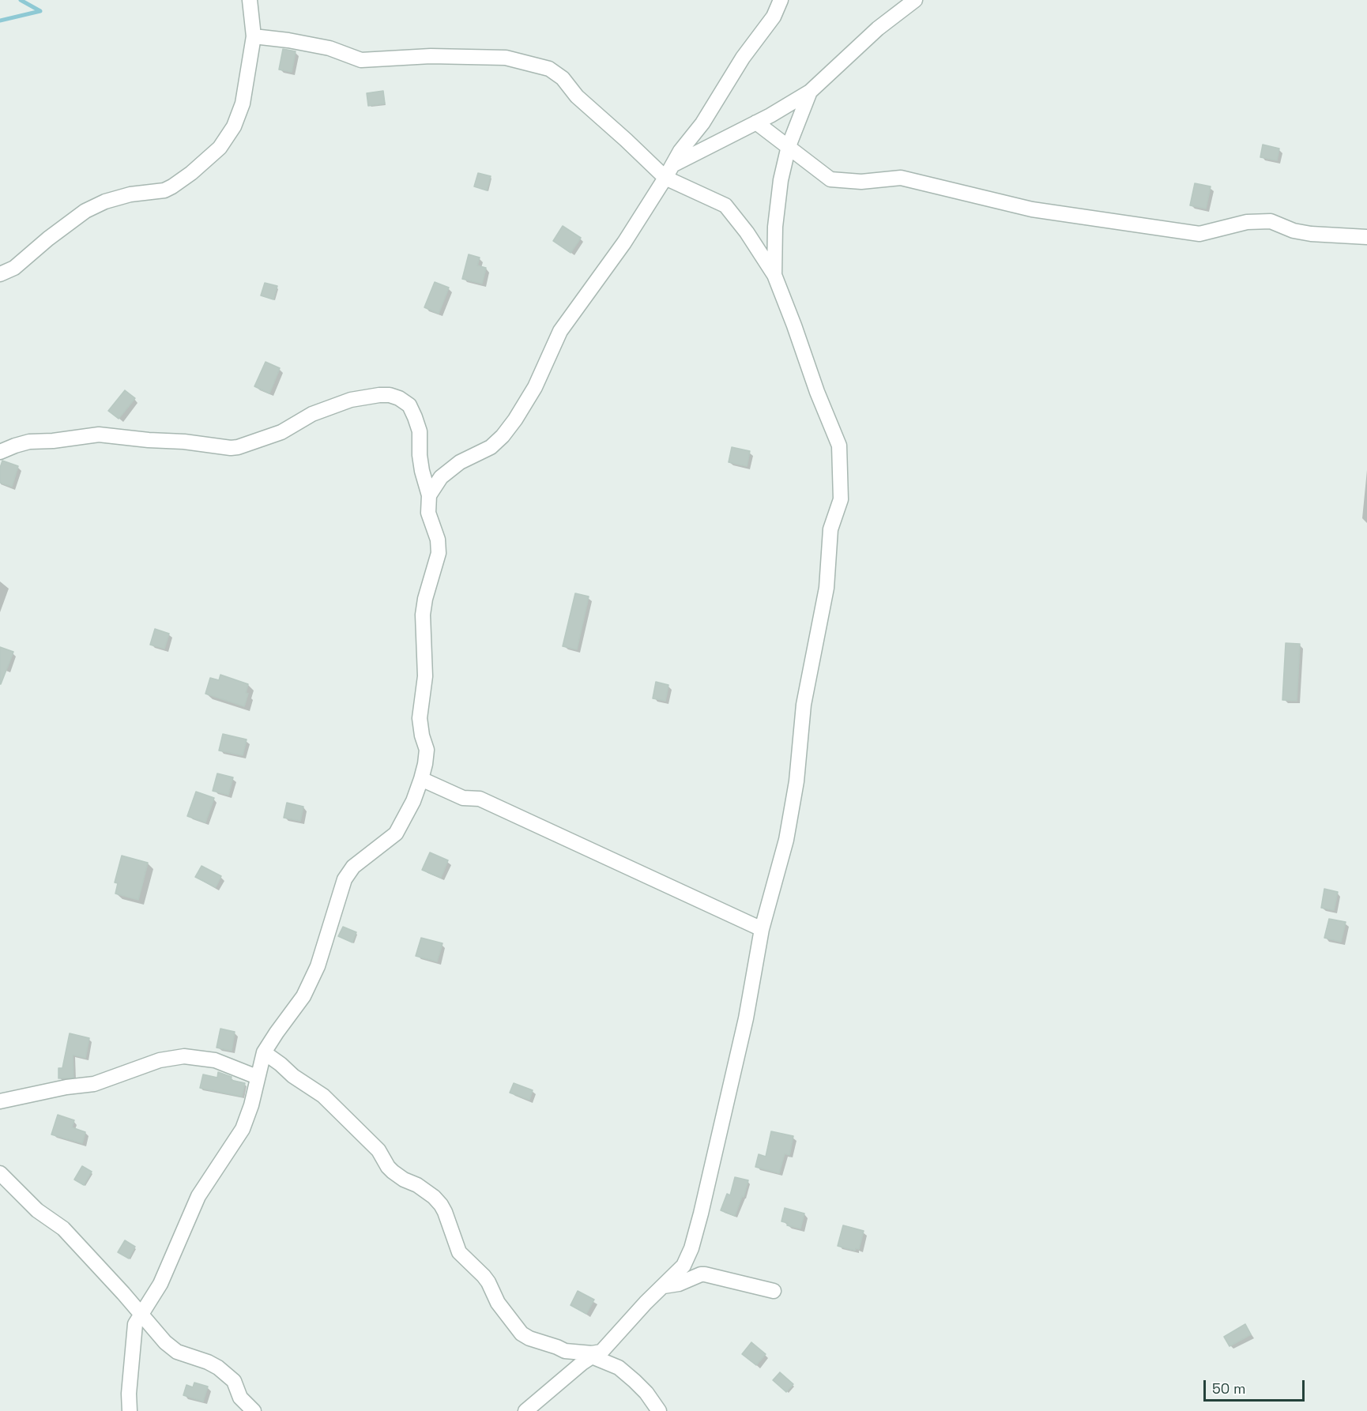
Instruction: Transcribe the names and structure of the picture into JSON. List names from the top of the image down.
{
  "scale_bar": "50 m"
}
